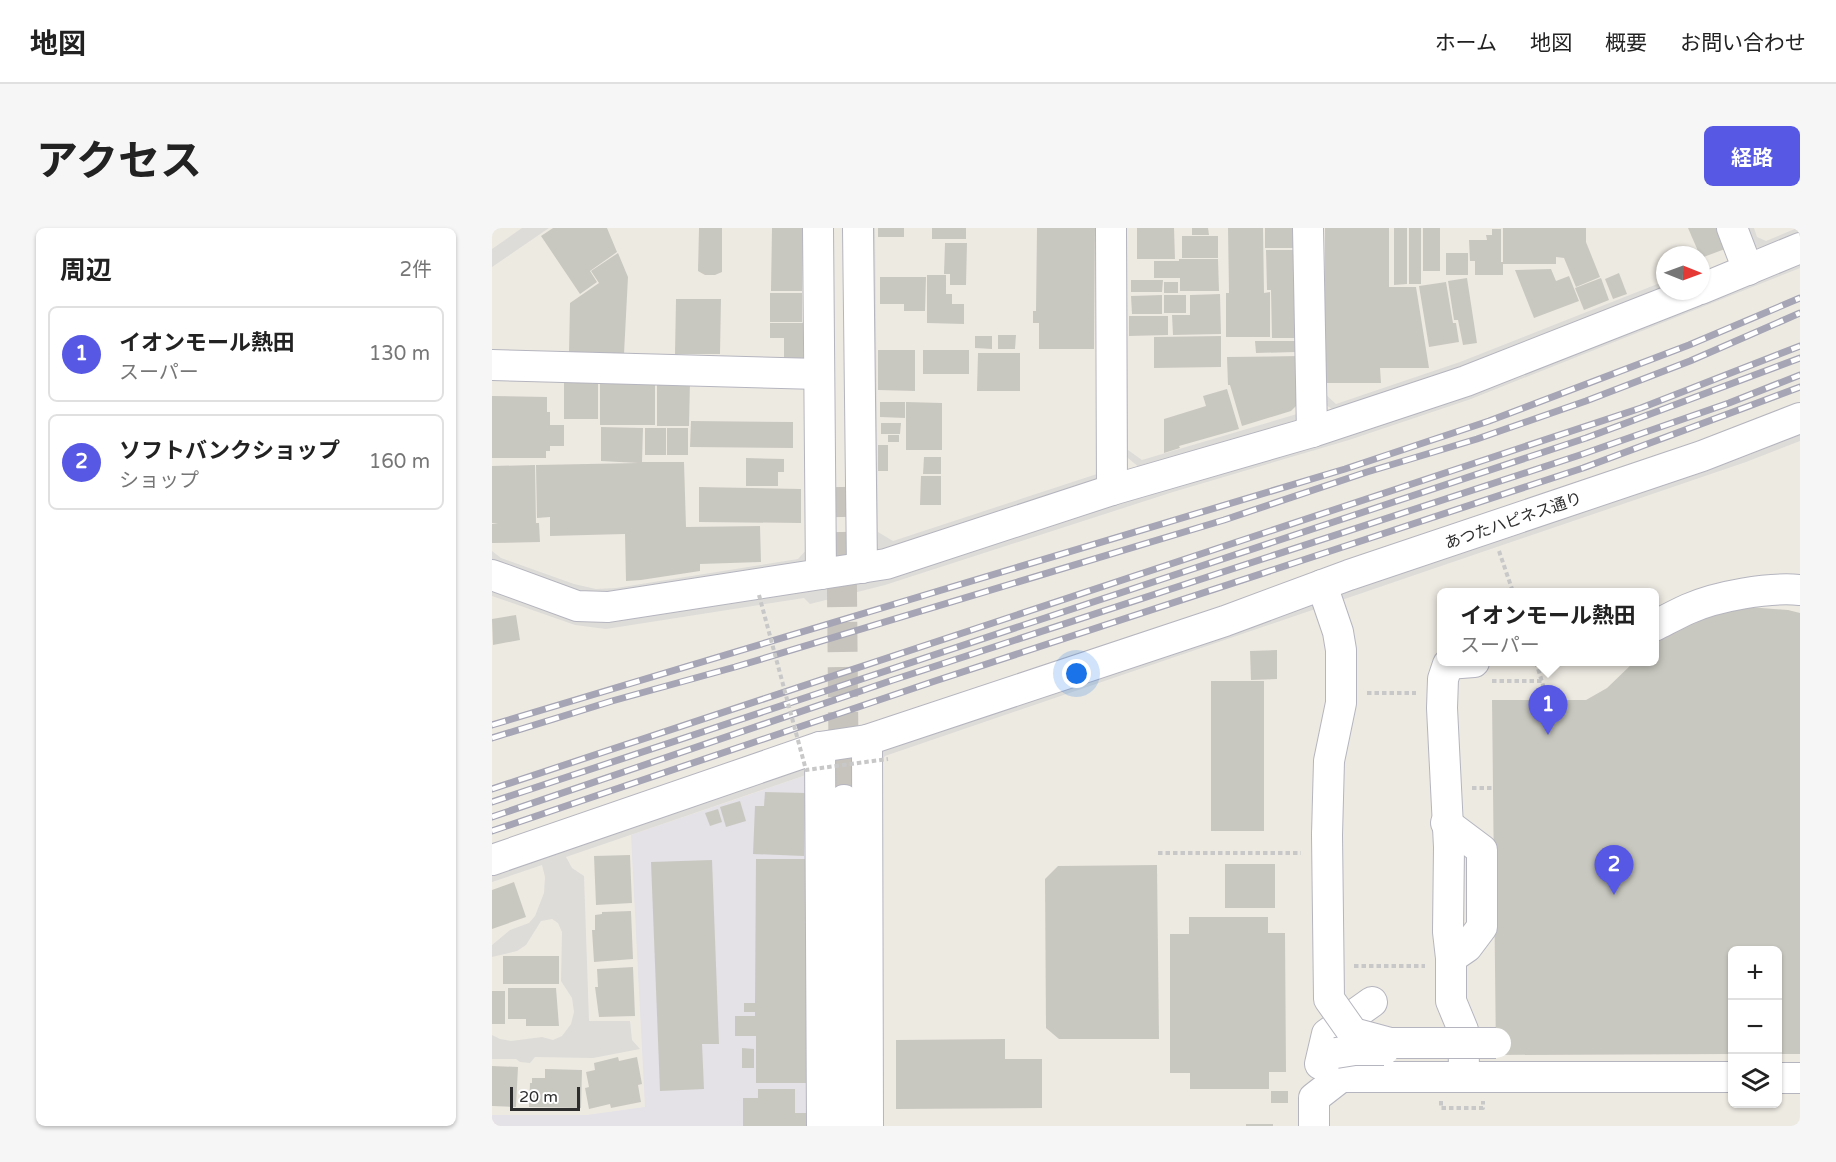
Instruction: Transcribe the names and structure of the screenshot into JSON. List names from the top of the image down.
{
  "streets": {
    "street": ["あつたハピネス通り"]
  },
  "scale_bar": "20 m",
  "north": "right",
  "page": {
    "header": "地図",
    "nav": [
      "ホーム",
      "地図",
      "概要",
      "お問い合わせ"
    ],
    "title": "アクセス",
    "buttons": "経路",
    "heading": ["周辺", "2件"],
    "list": [
      {
        "mark": "1",
        "name": "イオンモール熱田",
        "note": "スーパー",
        "value": "130 m"
      },
      {
        "mark": "2",
        "name": "ソフトバンクショップ",
        "note": "ショップ",
        "value": "160 m"
      }
    ],
    "popup": ["イオンモール熱田", "スーパー"],
    "pins": ["1", "2"],
    "map_buttons": ["+", "−"],
    "scale": "20 m"
  }
}
